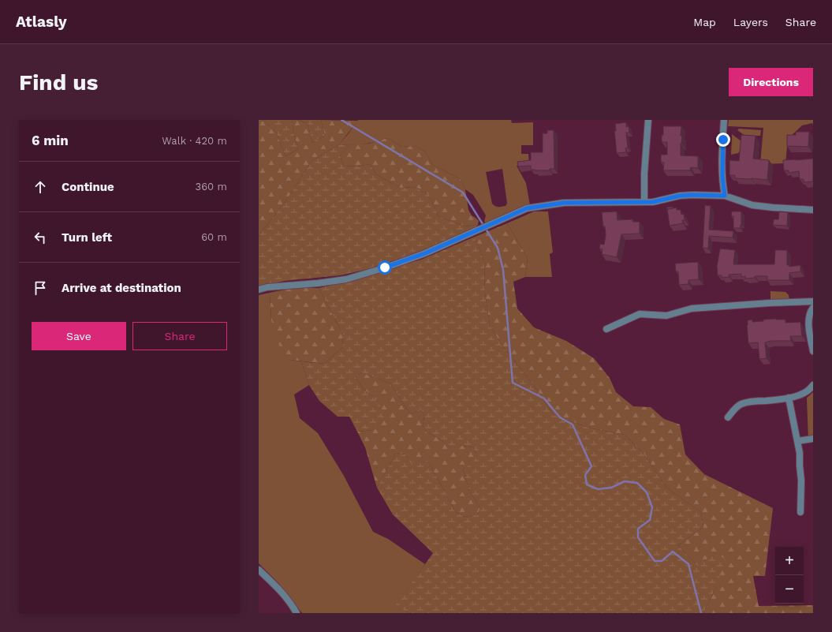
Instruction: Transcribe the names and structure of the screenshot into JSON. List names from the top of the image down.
{
  "page": {
    "header": "Atlasly",
    "nav": ["Map", "Layers", "Share"],
    "buttons": [
      "Directions",
      ["Save", "Share"]
    ],
    "title": "Find us",
    "heading": ["6 min", "Walk · 420 m"],
    "list": [
      ["Continue", "360 m"],
      ["Turn left", "60 m"],
      "Arrive at destination"
    ],
    "map_buttons": ["+", "−"]
  }
}
